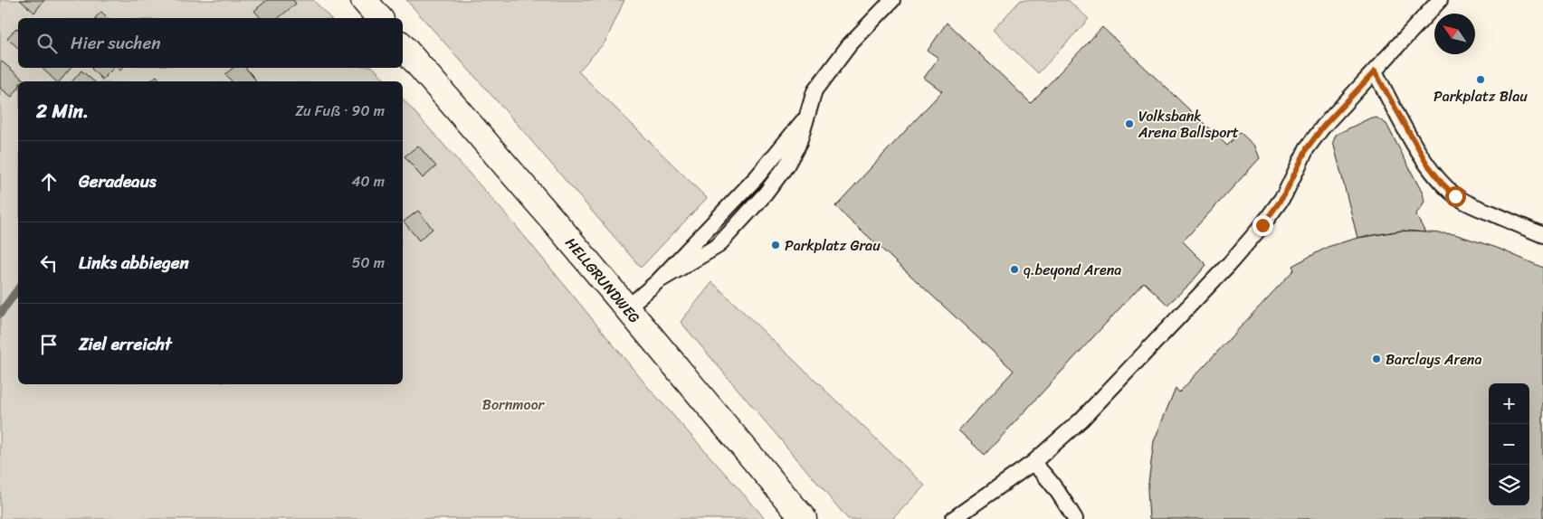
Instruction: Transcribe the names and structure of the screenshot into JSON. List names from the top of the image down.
{
  "streets": {
    "street": ["HELLGRUNDWEG"]
  },
  "parks": ["Bornmoor"],
  "places": [
    "Parkplatz Blau",
    "Volksbank Arena Ballsport",
    "Parkplatz Grau",
    "q.beyond Arena",
    "Barclays Arena"
  ],
  "north": "top left",
  "page": {
    "search": "Hier suchen",
    "heading": ["2 Min.", "Zu Fuß · 90 m"],
    "list": [
      ["Geradeaus", "40 m"],
      ["Links abbiegen", "50 m"],
      "Ziel erreicht"
    ],
    "map_buttons": ["+", "−"]
  }
}
